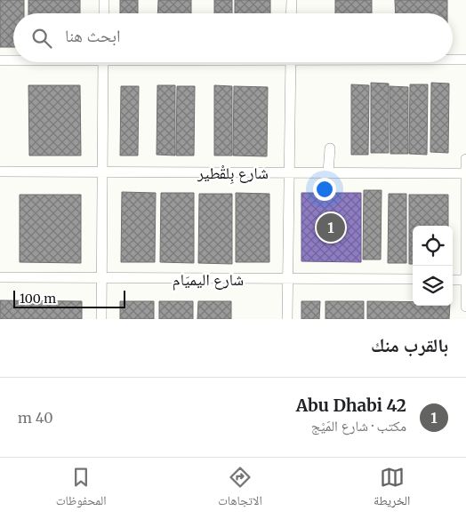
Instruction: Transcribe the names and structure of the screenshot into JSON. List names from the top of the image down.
{
  "streets": {
    "street": ["شارع بِلقْطير", "شارع اليميَام"]
  },
  "scale_bar": "100 m",
  "page": {
    "search": "ابحث هنا",
    "pins": "1",
    "scale": "100 m",
    "heading": "بالقرب منك",
    "list": [
      {
        "mark": "1",
        "name": "42 Abu Dhabi",
        "note": "مكتب · شارع المَيْج",
        "value": "40 m"
      }
    ],
    "nav": ["الخريطة", "الاتجاهات", "المحفوظات"]
  }
}
